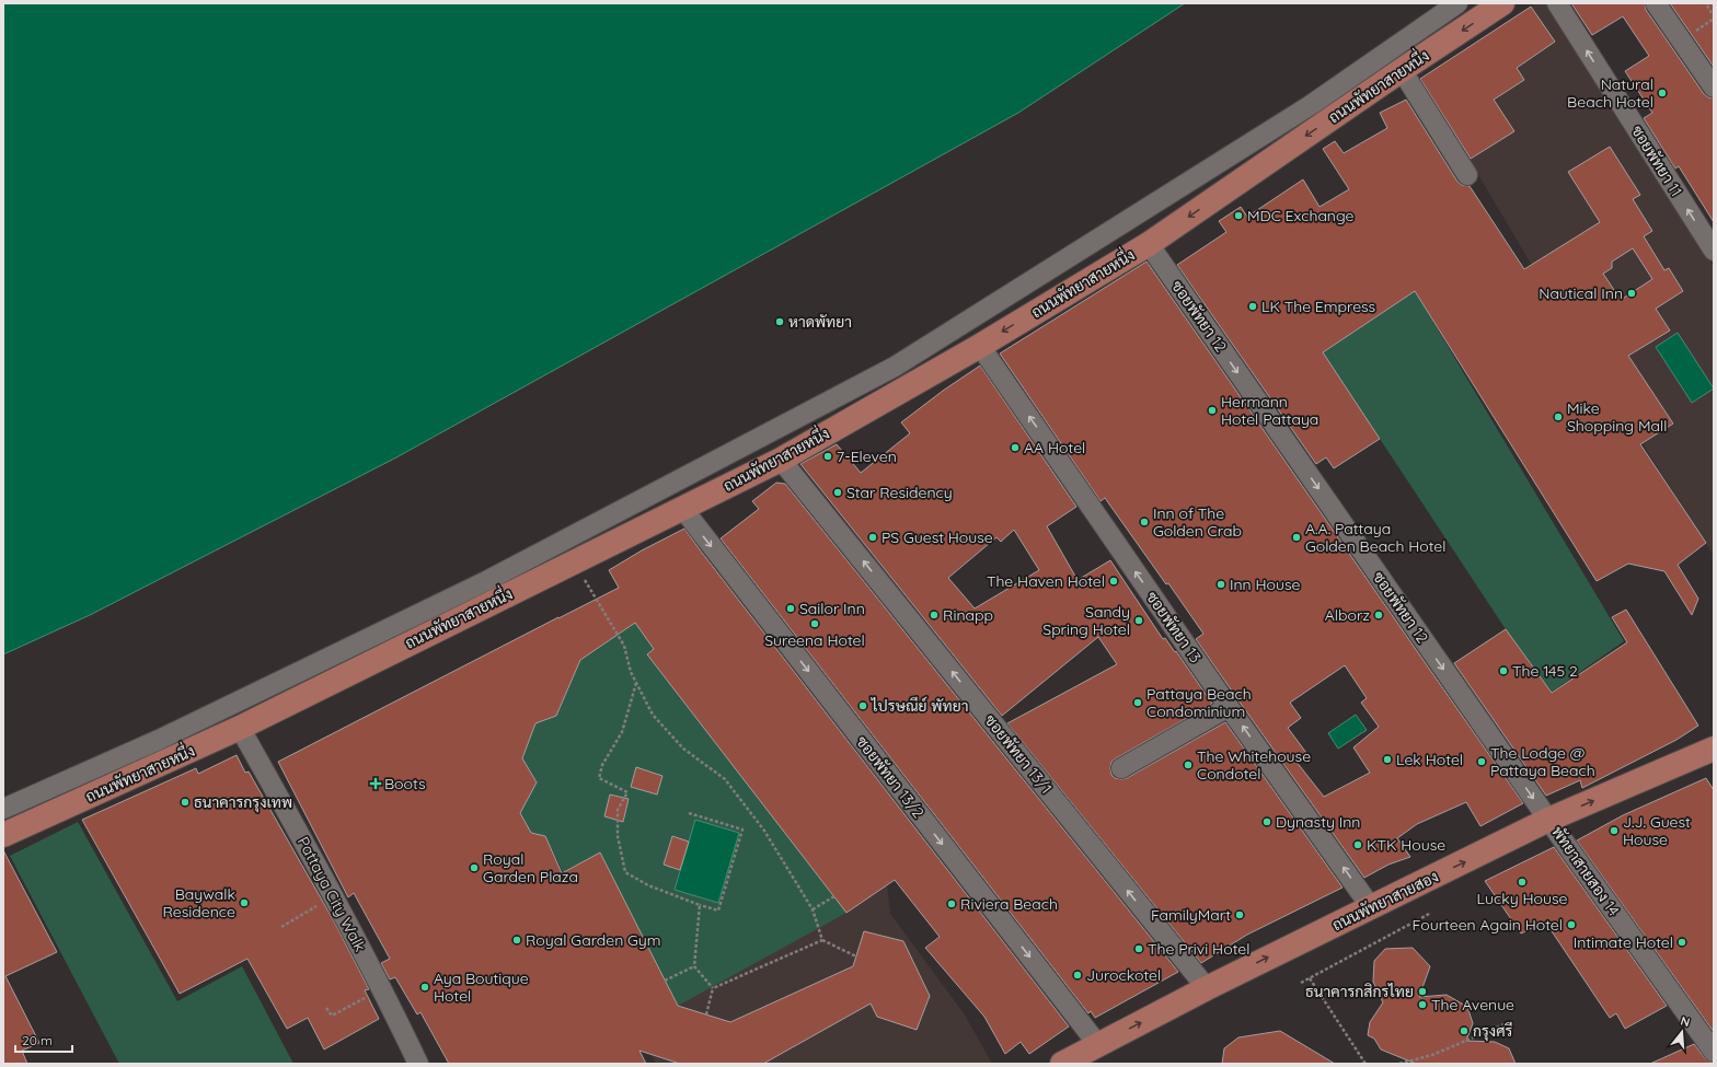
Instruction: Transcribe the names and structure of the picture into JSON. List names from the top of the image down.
{
  "streets": {
    "main road": ["ถนนพัทยาสายหนึ่ง", "ถนนพัทยาสายสอง"],
    "street": [
      "ซอยพัทยา 11",
      "ซอยพัทยา 12",
      "ซอยพัทยา 13",
      "ซอยพัทยา 13/1",
      "ซอยพัทยา 13/2",
      "พัทยาสายสอง 14",
      "Pattaya City Walk"
    ]
  },
  "crossings": [
    ["ถนนพัทยาสายหนึ่ง", "ซอยพัทยา 12"],
    ["ถนนพัทยาสายหนึ่ง", "ซอยพัทยา 13"],
    ["ถนนพัทยาสายหนึ่ง", "ซอยพัทยา 13/1"],
    ["ถนนพัทยาสายหนึ่ง", "ซอยพัทยา 13/2"],
    ["ถนนพัทยาสายหนึ่ง", "Pattaya City Walk"],
    ["ซอยพัทยา 12", "พัทยาสายสอง 14"],
    ["ซอยพัทยา 12", "ถนนพัทยาสายสอง"],
    ["ซอยพัทยา 13", "ถนนพัทยาสายสอง"],
    ["ซอยพัทยา 13/1", "ถนนพัทยาสายสอง"],
    ["ซอยพัทยา 13/2", "ถนนพัทยาสายสอง"],
    ["พัทยาสายสอง 14", "ถนนพัทยาสายสอง"]
  ],
  "one_way": [
    "ถนนพัทยาสายหนึ่ง",
    "ซอยพัทยา 12",
    "ซอยพัทยา 13",
    "ซอยพัทยา 13/1",
    "ซอยพัทยา 13/2",
    "ถนนพัทยาสายสอง"
  ],
  "places": {
    "other": [
      "Natural Beach Hotel",
      "MDC Exchange",
      "Nautical Inn",
      "LK The Empress",
      "หาดพัทยา",
      "Hermann Hotel Pattaya",
      "Mike Shopping Mall",
      "AA Hotel",
      "7-Eleven",
      "Star Residency",
      "Inn of The Golden Crab",
      "PS Guest House",
      "A.A. Pattaya Golden Beach Hotel",
      "The Haven Hotel",
      "Inn House",
      "Sailor Inn",
      "Rinapp",
      "Alborz",
      "Sandy Spring Hotel",
      "Sureena Hotel",
      "The 145 2",
      "Pattaya Beach Condominium",
      "ไปรษณีย์ พัทยา",
      "Lek Hotel",
      "The Lodge @ Pattaya Beach",
      "The Whitehouse Condotel",
      "ธนาคารกรุงเทพ",
      "Dynasty Inn",
      "J.J. Guest House",
      "KTK House",
      "Royal Garden Plaza",
      "Lucky House",
      "Baywalk Residence",
      "Riviera Beach",
      "FamilyMart",
      "Fourteen Again Hotel",
      "Royal Garden Gym",
      "Intimate Hotel",
      "The Privi Hotel",
      "Jurockotel",
      "Aya Boutique Hotel",
      "ธนาคารกสิกรไทย",
      "The Avenue",
      "กรุงศรี"
    ],
    "health": ["Boots"]
  },
  "scale_bar": "20 m",
  "north": "top"
}
